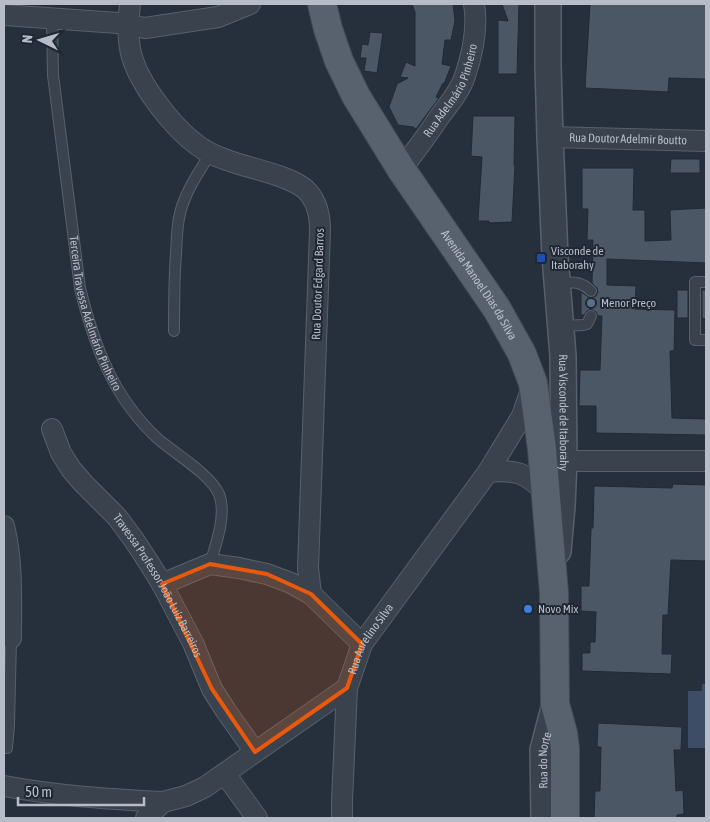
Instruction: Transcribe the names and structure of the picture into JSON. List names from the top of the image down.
{
  "streets": {
    "main road": ["Avenida Manoel Dias da Silva", "Rua Visconde de Itaborahy"],
    "street": [
      "Rua Adelmário Pinheiro",
      "Rua Doutor Adelmir Boutto",
      "Rua Doutor Edgard Barros",
      "Travessa Professor João Luíz Barreiros",
      "Rua Aurelino Silva",
      "Rua do Norte"
    ],
    "lane": ["Terceira Travessa Adelmário Pinheiro"]
  },
  "crossings": [
    ["Rua Adelmário Pinheiro", "Avenida Manoel Dias da Silva"],
    ["Rua Doutor Adelmir Boutto", "Rua Visconde de Itaborahy"],
    ["Avenida Manoel Dias da Silva", "Rua Visconde de Itaborahy"],
    ["Avenida Manoel Dias da Silva", "Rua Aurelino Silva"],
    ["Rua Visconde de Itaborahy", "Rua do Norte"],
    ["Travessa Professor João Luíz Barreiros", "Rua Aurelino Silva"]
  ],
  "places": {
    "transit": ["Visconde de Itaborahy"],
    "other": ["Menor Preço", "Novo Mix"]
  },
  "scale_bar": "50 m",
  "north": "left"
}
